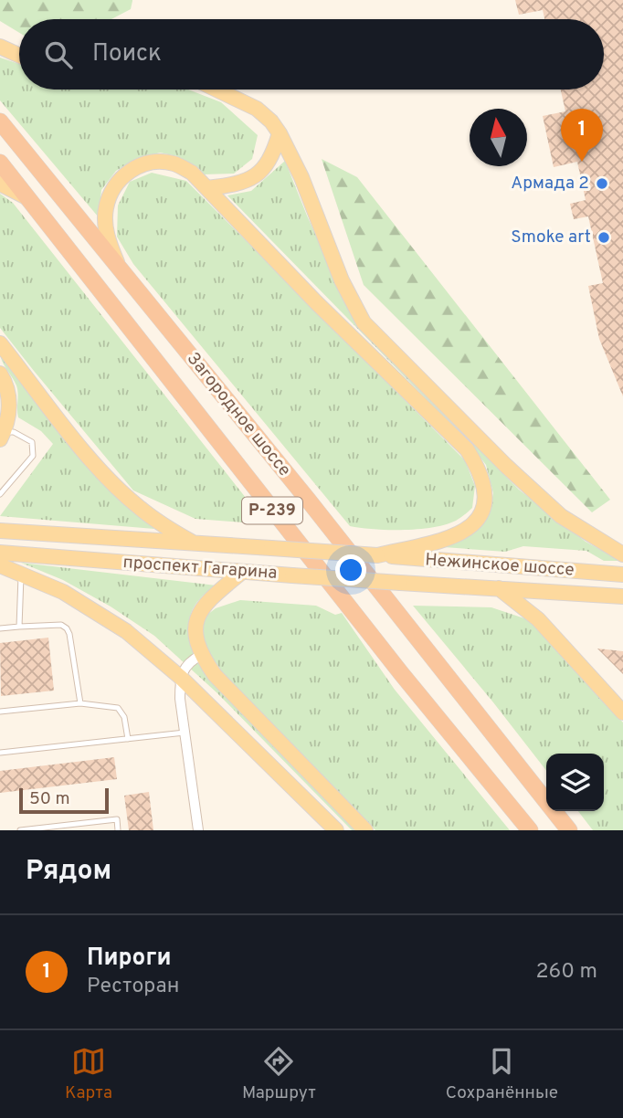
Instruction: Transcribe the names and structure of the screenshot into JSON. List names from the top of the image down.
{
  "streets": {
    "highway": ["Загородное шоссе", "Р-239"],
    "main road": ["Нежинское шоссе", "проспект Гагарина"]
  },
  "crossings": [
    ["Нежинское шоссе", "проспект Гагарина"]
  ],
  "places": ["Армада 2", "Smoke art"],
  "scale_bar": "50 m",
  "north": "top",
  "page": {
    "search": "Поиск",
    "pins": "1",
    "scale": "50 m",
    "heading": "Рядом",
    "list": [
      {
        "mark": "1",
        "name": "Пироги",
        "note": "Ресторан",
        "value": "260 m"
      }
    ],
    "nav": ["Карта", "Маршрут", "Сохранённые"]
  }
}
